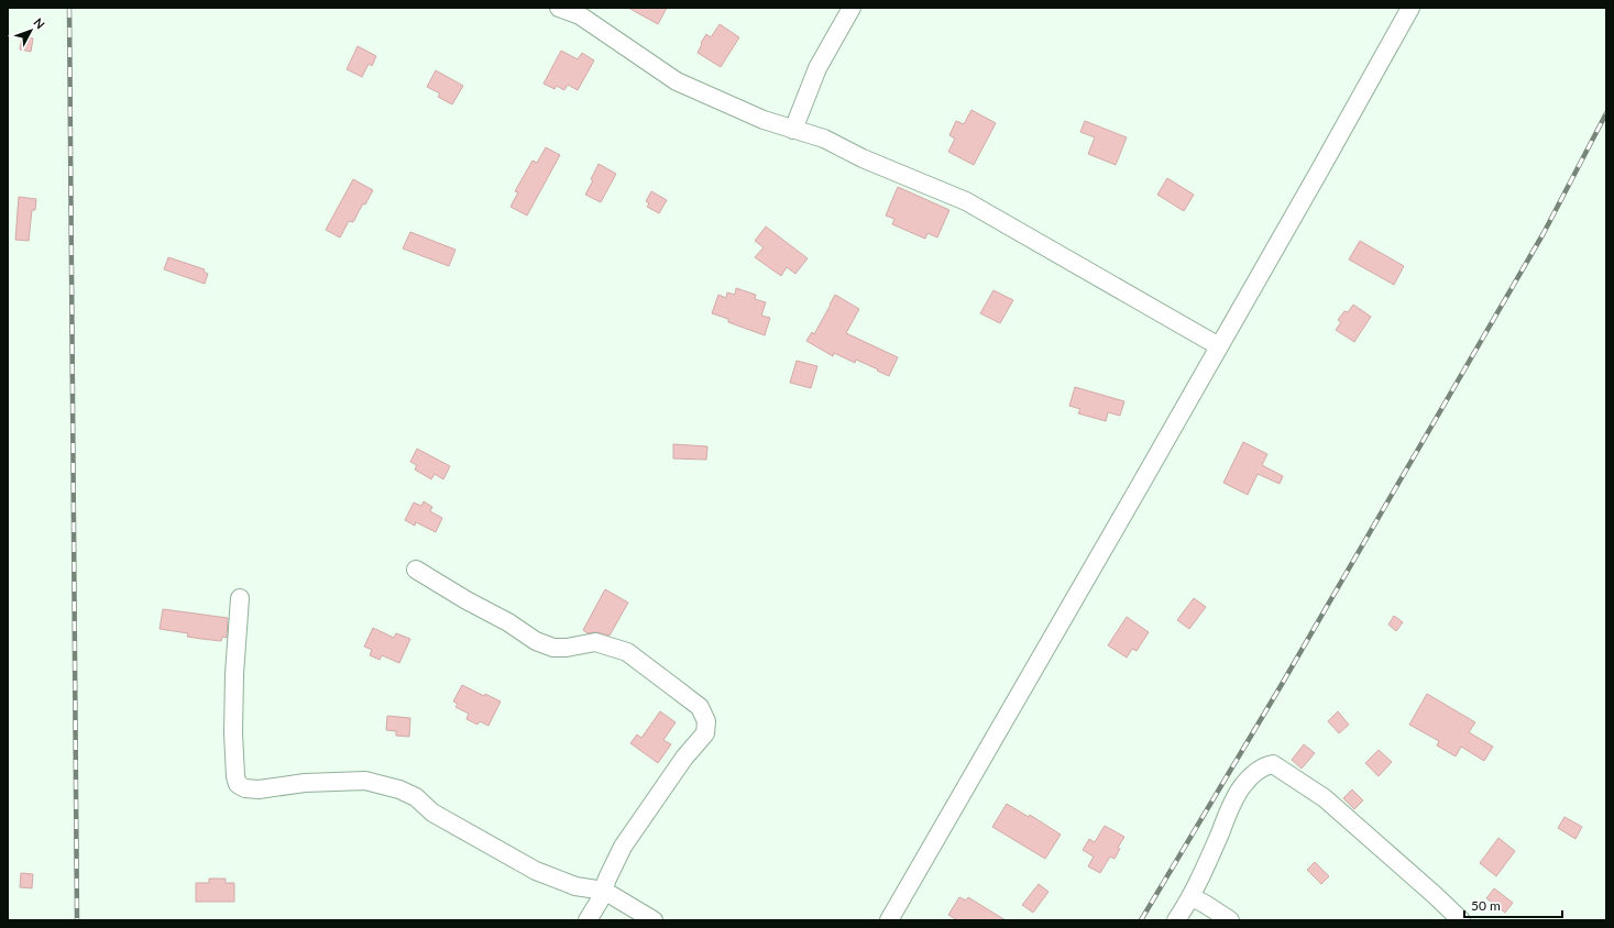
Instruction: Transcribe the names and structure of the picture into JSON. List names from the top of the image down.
{
  "scale_bar": "50 m",
  "north": "top right"
}
